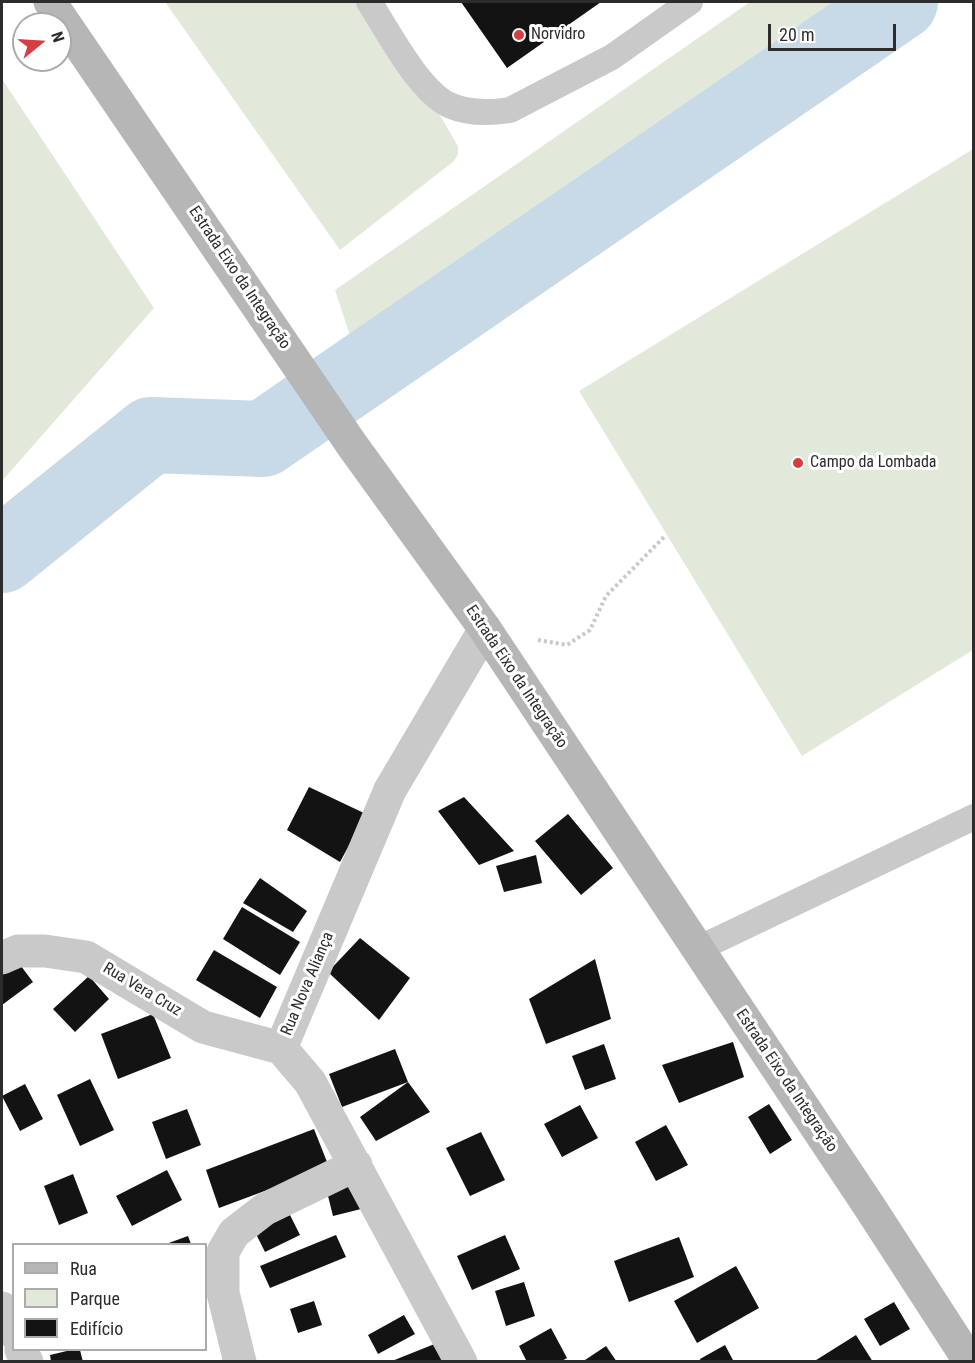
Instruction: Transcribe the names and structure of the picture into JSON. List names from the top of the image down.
{
  "streets": {
    "main road": ["Estrada Eixo da Integração"],
    "street": ["Rua Nova Aliança", "Rua Vera Cruz"]
  },
  "crossings": [
    ["Estrada Eixo da Integração", "Rua Nova Aliança"],
    ["Rua Nova Aliança", "Rua Vera Cruz"]
  ],
  "places": ["Norvidro", "Campo da Lombada"],
  "legend": ["Rua", "Parque", "Edifício"],
  "scale_bar": "20 m",
  "north": "right"
}
